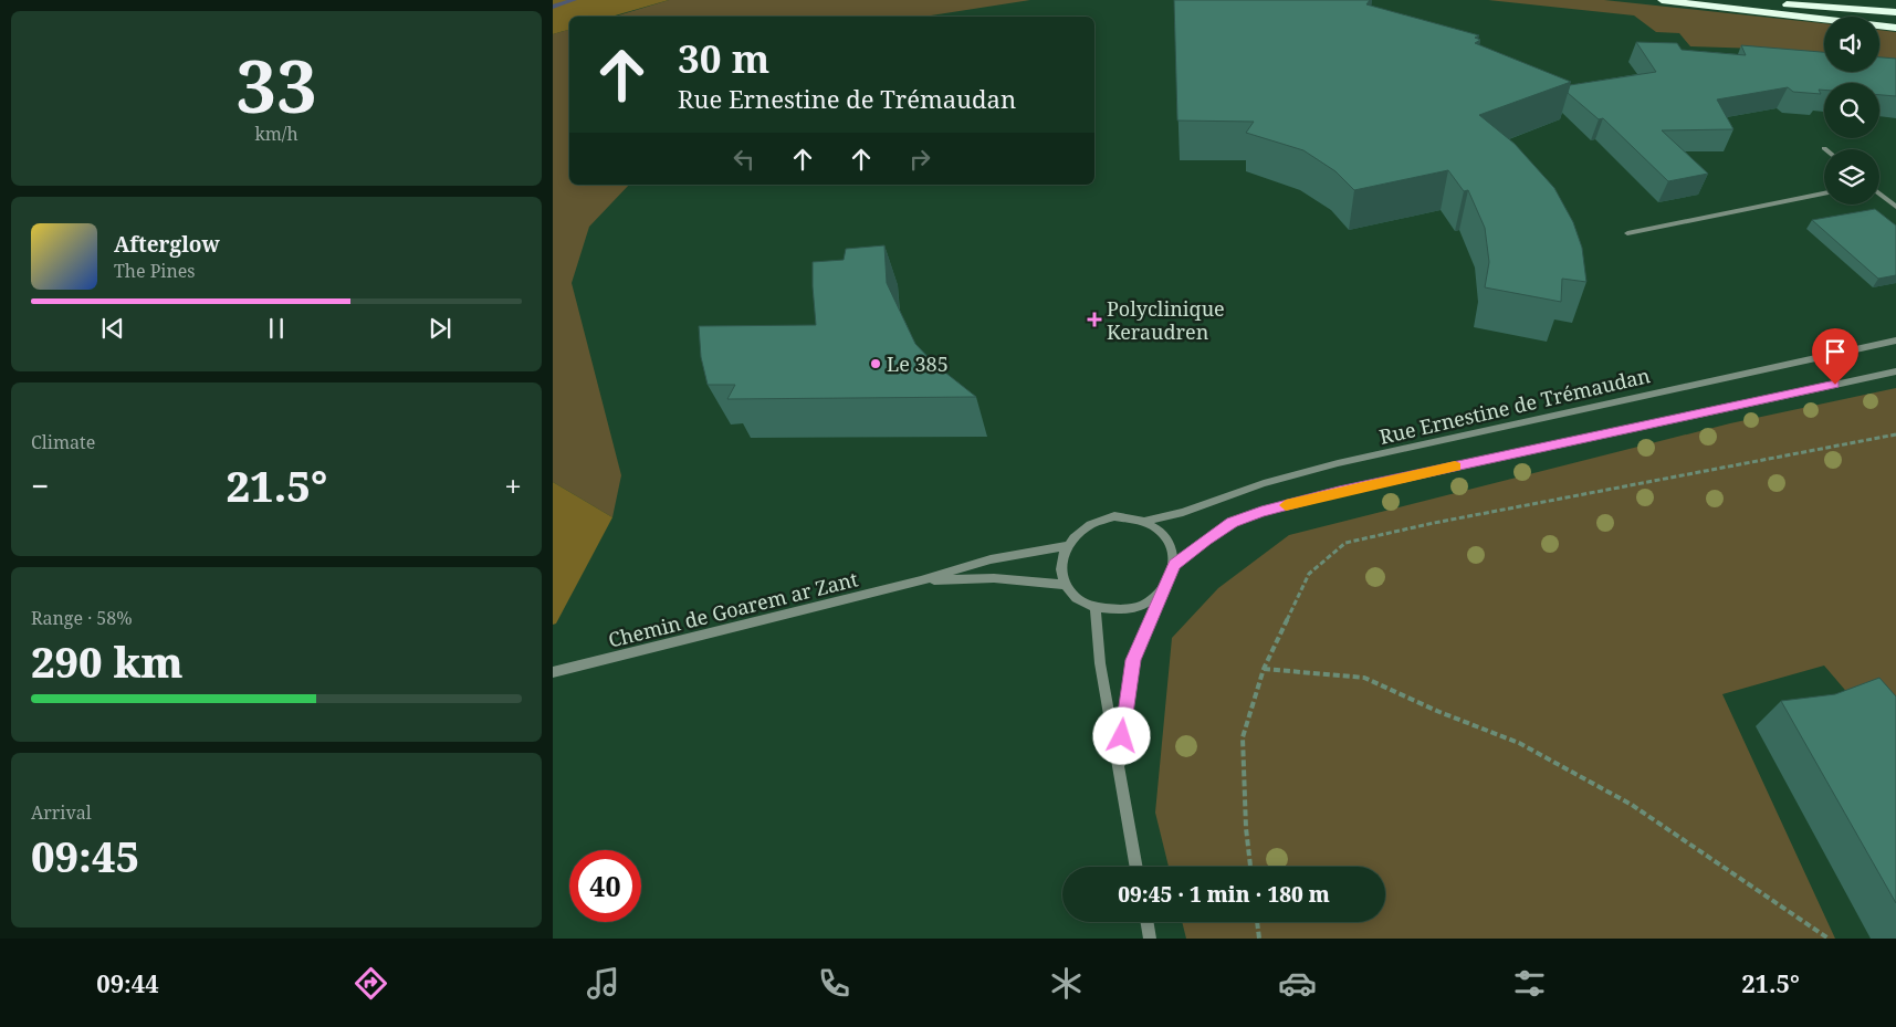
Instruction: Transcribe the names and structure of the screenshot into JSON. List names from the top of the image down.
{
  "streets": {
    "street": ["Rue Ernestine de Trémaudan", "Chemin de Goarem ar Zant"]
  },
  "crossings": [
    ["Rue Ernestine de Trémaudan", "Chemin de Goarem ar Zant"]
  ],
  "places": {
    "health": ["Polyclinique Keraudren"],
    "other": ["Le 385"]
  },
  "page": {
    "tile": [
      ["33", "km/h"],
      "Climate",
      ["Range · 58%", "290 km"],
      ["Arrival", "09:45"]
    ],
    "turn": ["30 m", "Rue Ernestine de Trémaudan"],
    "song": ["Afterglow", "The Pines"],
    "heat": ["−", "21.5°", "+"],
    "limit": "40",
    "trip": "09:45 · 1 min · 180 m",
    "tabs": ["09:44", "21.5°"]
  }
}
